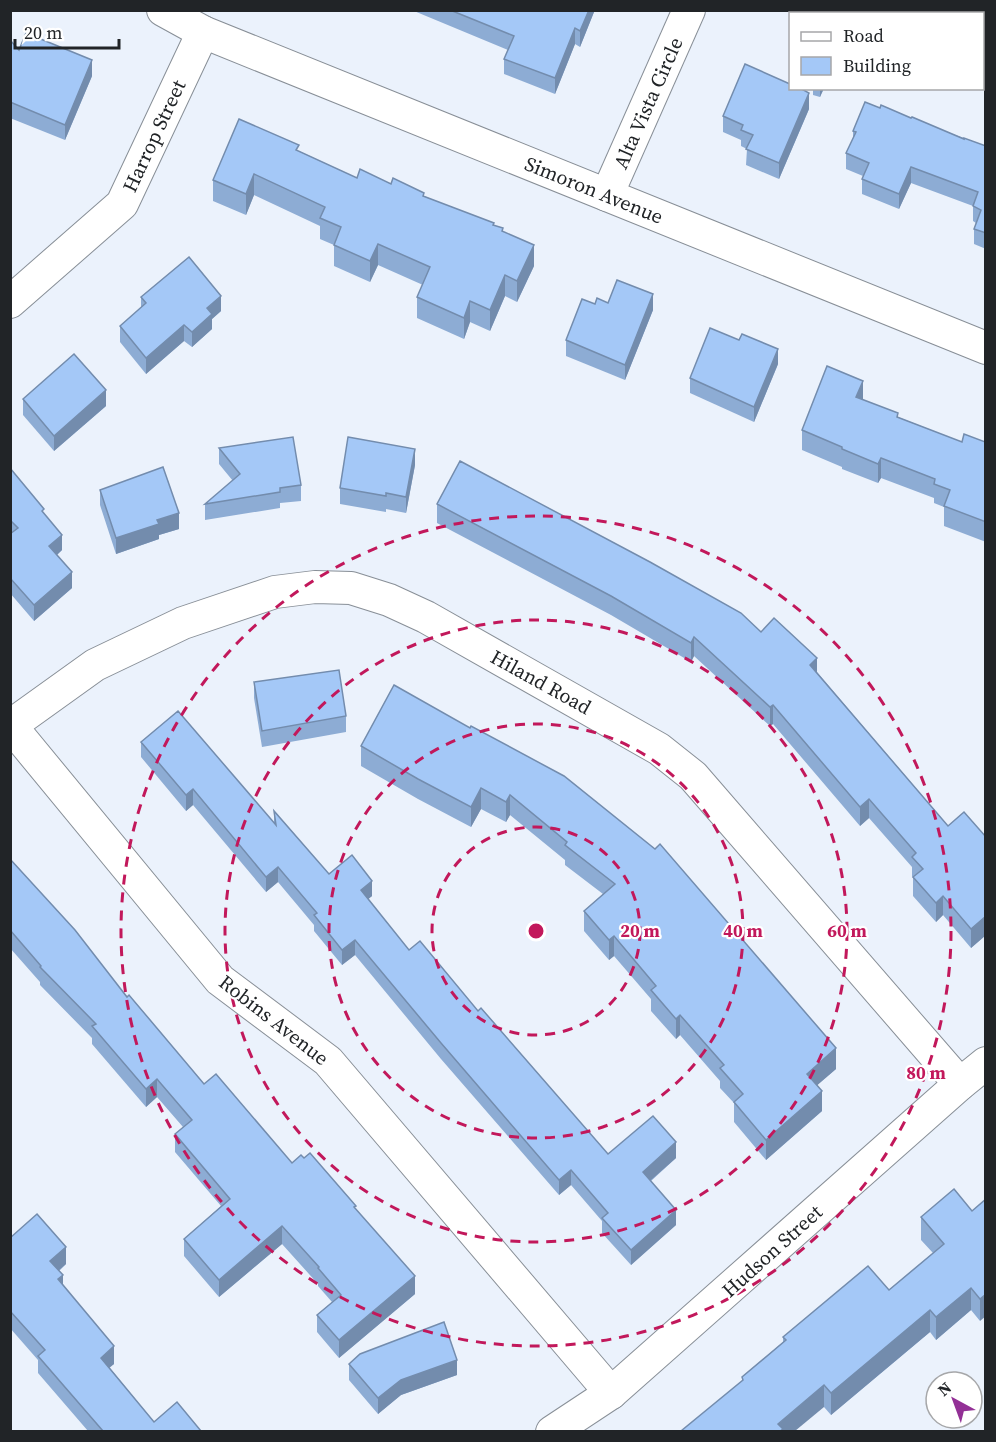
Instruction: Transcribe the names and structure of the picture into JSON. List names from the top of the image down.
{
  "streets": {
    "street": [
      "Alta Vista Circle",
      "Harrop Street",
      "Simoron Avenue",
      "Hiland Road",
      "Robins Avenue",
      "Hudson Street"
    ]
  },
  "crossings": [
    ["Alta Vista Circle", "Simoron Avenue"],
    ["Harrop Street", "Simoron Avenue"],
    ["Hiland Road", "Robins Avenue"],
    ["Hiland Road", "Hudson Street"],
    ["Robins Avenue", "Hudson Street"]
  ],
  "legend": ["Road", "Building"],
  "scale_bar": "20 m",
  "north": "top left",
  "rings": [
    "20 m",
    "40 m",
    "60 m",
    "80 m"
  ]
}
